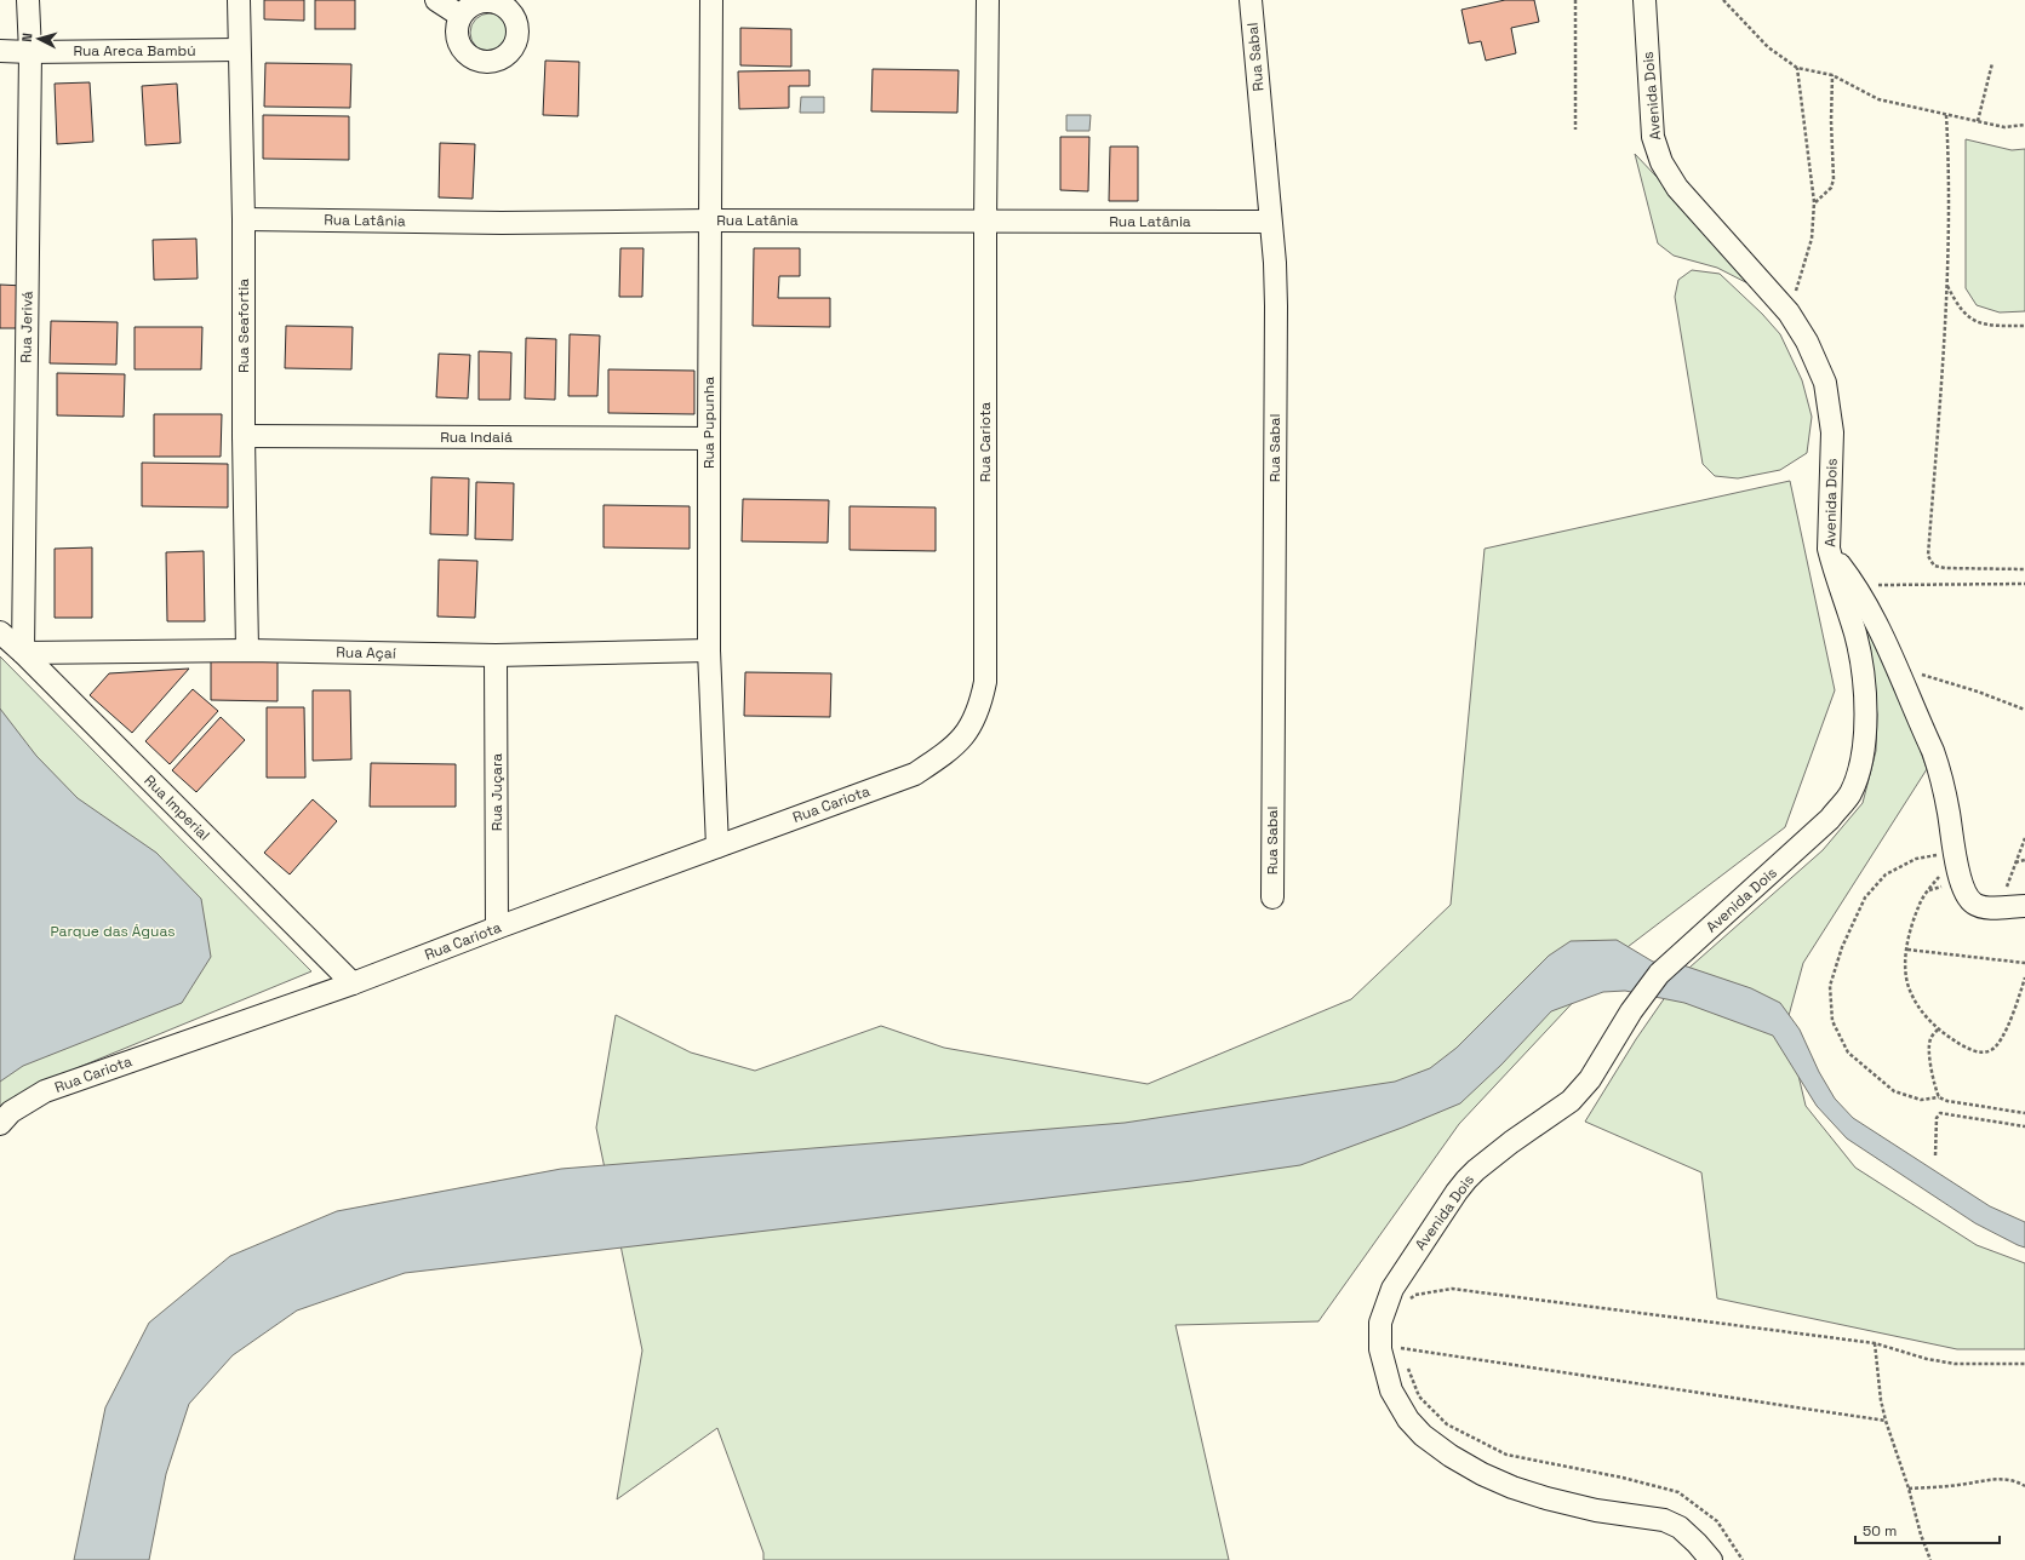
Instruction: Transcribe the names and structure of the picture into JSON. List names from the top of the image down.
{
  "streets": {
    "street": [
      "Rua Areca Bambú",
      "Rua Sabal",
      "Avenida Dois",
      "Rua Latânia",
      "Rua Seafortia",
      "Rua Jerivá",
      "Rua Pupunha",
      "Rua Indaiá",
      "Rua Cariota",
      "Rua Açaí",
      "Rua Juçara",
      "Rua Imperial"
    ]
  },
  "crossings": [
    ["Rua Areca Bambú", "Rua Seafortia"],
    ["Rua Areca Bambú", "Rua Jerivá"],
    ["Rua Sabal", "Rua Latânia"],
    ["Rua Latânia", "Rua Seafortia"],
    ["Rua Latânia", "Rua Pupunha"],
    ["Rua Latânia", "Rua Cariota"],
    ["Rua Seafortia", "Rua Indaiá"],
    ["Rua Seafortia", "Rua Açaí"],
    ["Rua Jerivá", "Rua Açaí"],
    ["Rua Jerivá", "Rua Imperial"],
    ["Rua Pupunha", "Rua Indaiá"],
    ["Rua Pupunha", "Rua Cariota"],
    ["Rua Pupunha", "Rua Açaí"],
    ["Rua Cariota", "Rua Juçara"],
    ["Rua Cariota", "Rua Imperial"],
    ["Rua Açaí", "Rua Juçara"],
    ["Rua Açaí", "Rua Imperial"]
  ],
  "parks": ["Parque das Águas"],
  "scale_bar": "50 m",
  "north": "left"
}
